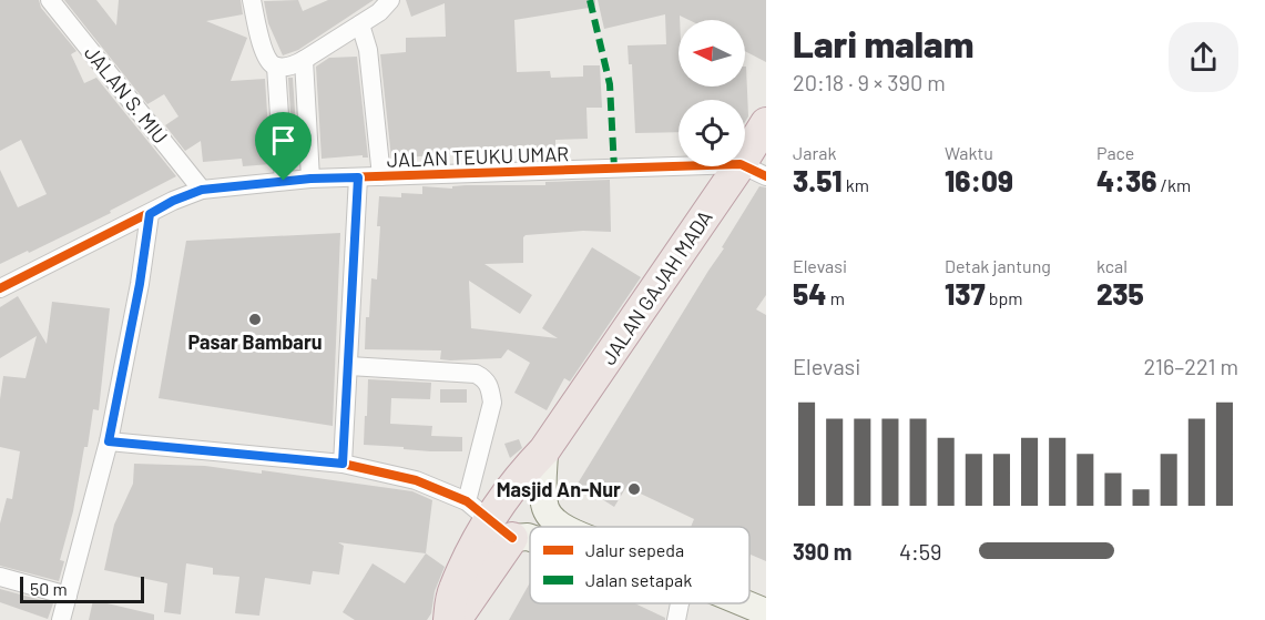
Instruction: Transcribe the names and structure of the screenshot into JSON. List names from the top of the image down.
{
  "streets": {
    "highway": ["JALAN GAJAH MADA"],
    "street": ["JALAN S. MIU", "JALAN TEUKU UMAR"]
  },
  "crossings": [
    ["JALAN S. MIU", "JALAN TEUKU UMAR"],
    ["JALAN TEUKU UMAR", "JALAN GAJAH MADA"]
  ],
  "places": ["Pasar Bambaru", "Masjid An-Nur"],
  "legend": ["Jalur sepeda", "Jalan setapak"],
  "scale_bar": "50 m",
  "north": "left",
  "page": {
    "heading": ["Lari malam", "20:18 · 9 × 390 m"],
    "stats": [
      ["Jarak", "3.51 km"],
      ["Waktu", "16:09"],
      ["Pace", "4:36 /km"],
      ["Elevasi", "54 m"],
      ["Detak jantung", "137 bpm"],
      ["kcal", "235"]
    ],
    "chart": ["Elevasi", "216–221 m"],
    "list": [
      {
        "name": "390 m",
        "note": "4:59"
      }
    ],
    "scale": "50 m"
  }
}
